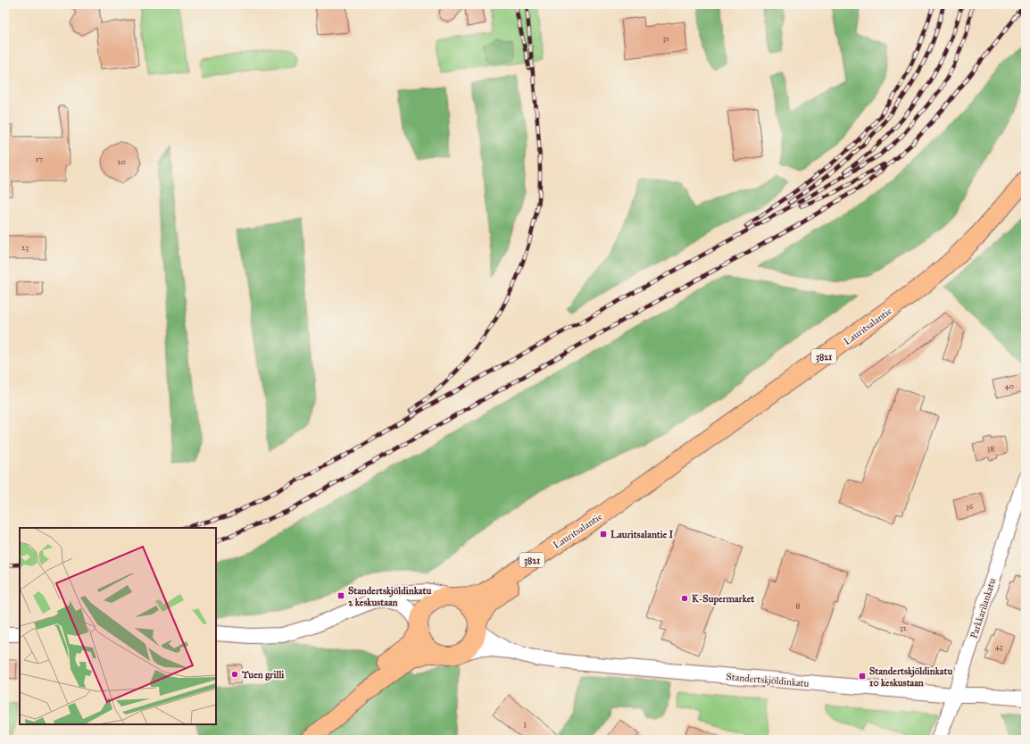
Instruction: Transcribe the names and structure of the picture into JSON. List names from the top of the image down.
{
  "streets": {
    "main road": ["Lauritsalantie", "3821"],
    "street": ["Parkkarilankatu", "Standertskjöldinkatu"]
  },
  "crossings": [
    ["Lauritsalantie", "Standertskjöldinkatu"],
    ["Parkkarilankatu", "Standertskjöldinkatu"]
  ],
  "places": {
    "transit": ["Lauritsalantie I", "Standertskjöldinkatu 2 keskustaan", "Standertskjöldinkatu 10 keskustaan"],
    "other": ["K-Supermarket", "Tuen grilli"]
  },
  "house_numbers": [
    "31",
    "17",
    "20",
    "23",
    "40",
    "38",
    "36",
    "8",
    "32",
    "43",
    "3"
  ]
}
